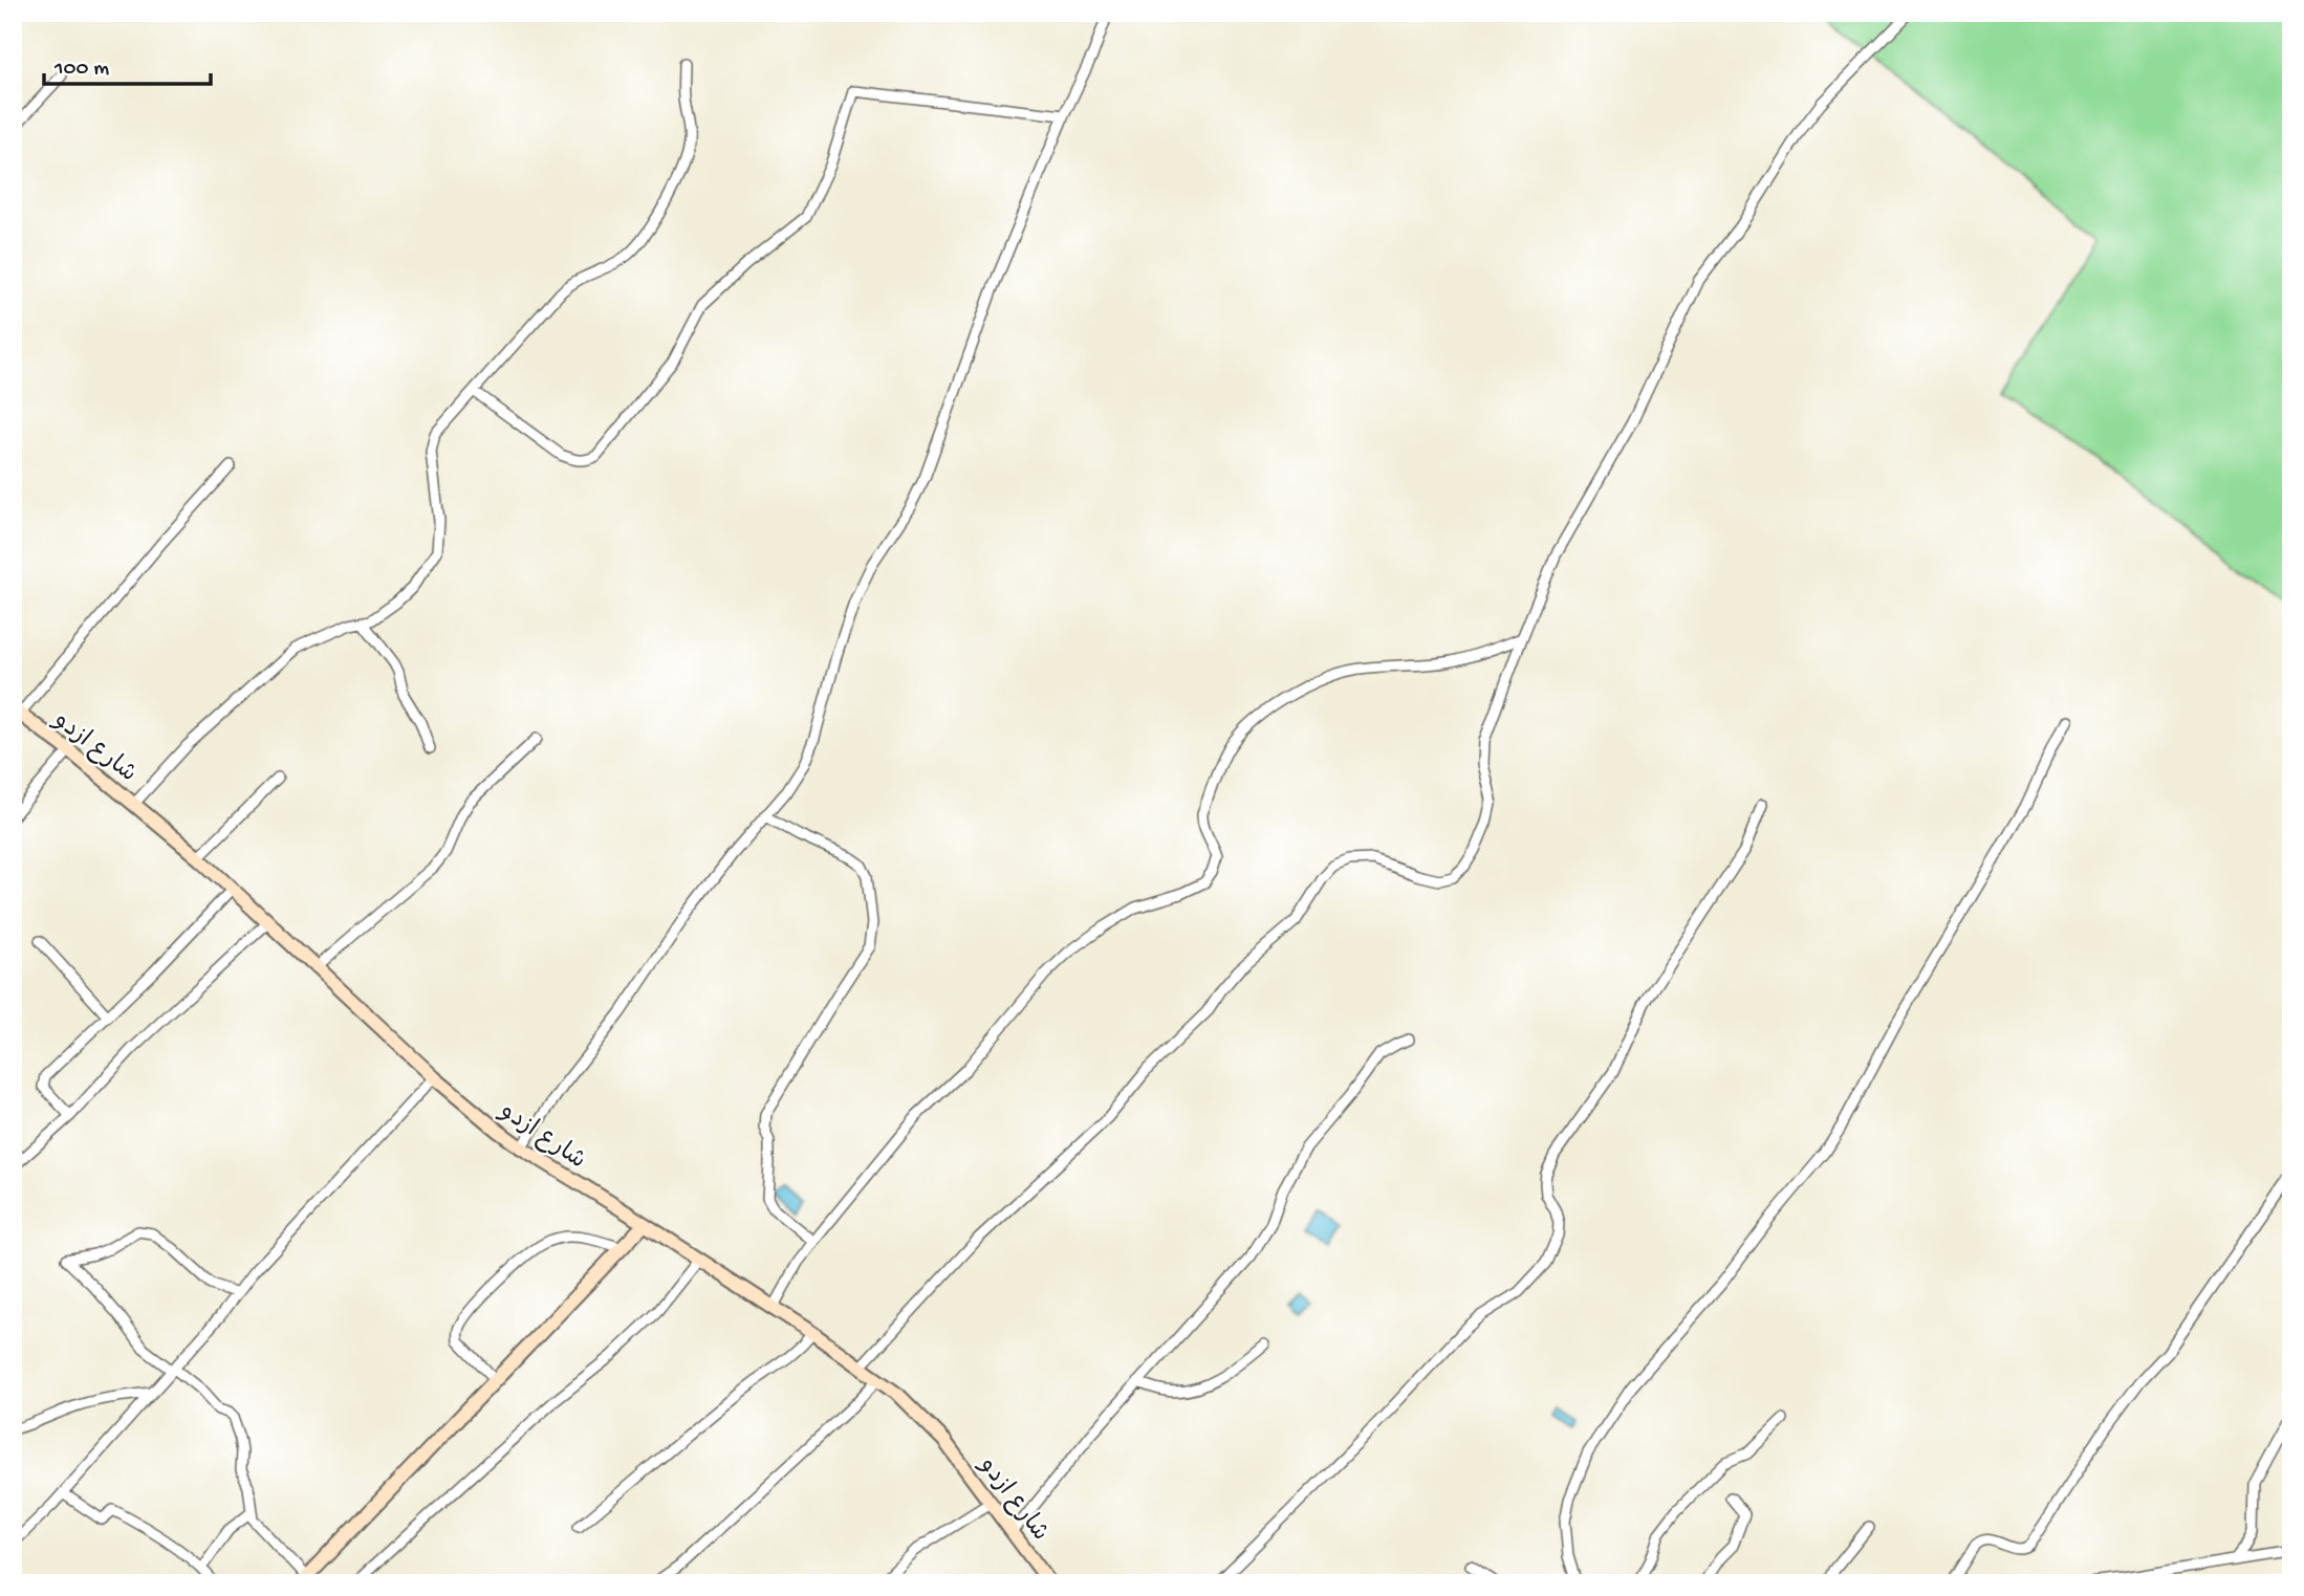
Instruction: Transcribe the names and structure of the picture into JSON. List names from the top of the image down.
{
  "streets": {
    "street": ["شارع ازدو"]
  },
  "scale_bar": "100 m"
}
